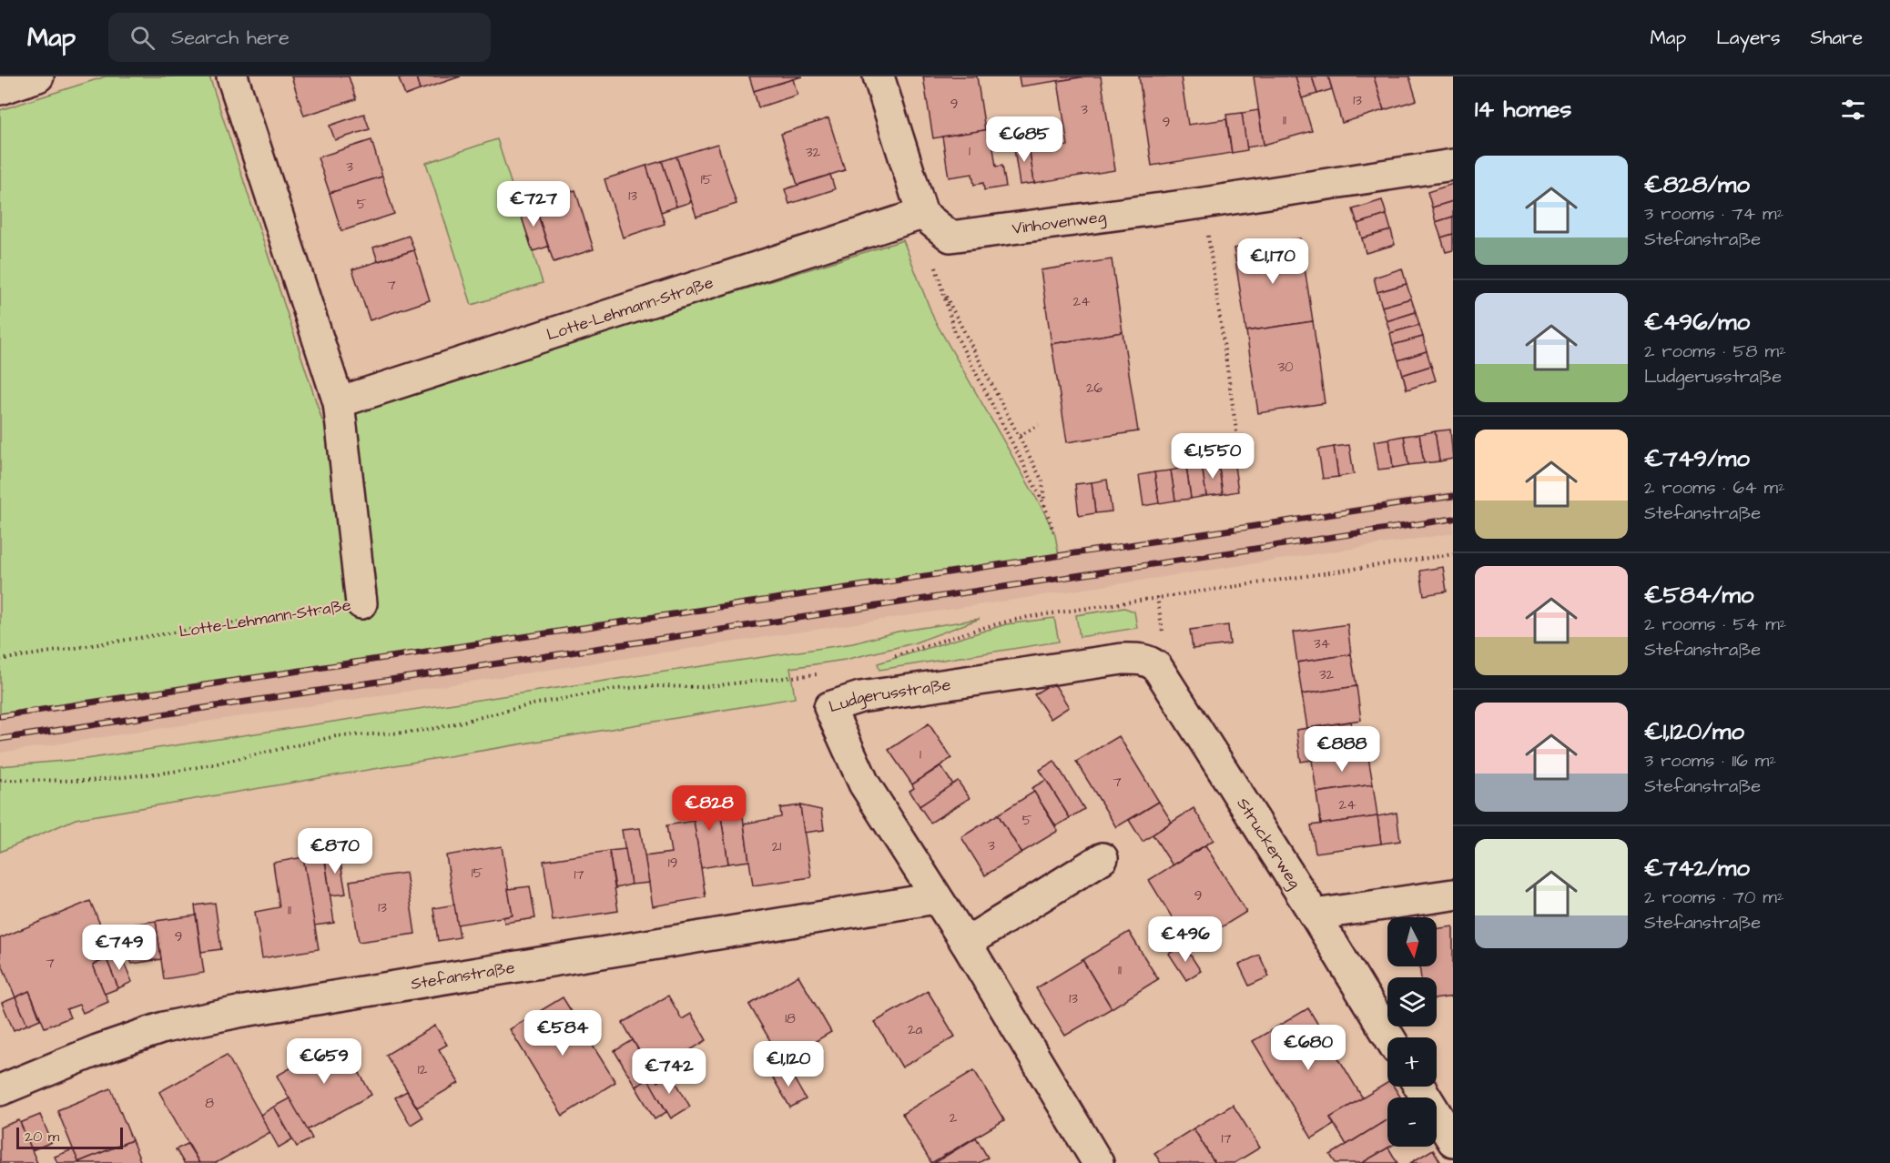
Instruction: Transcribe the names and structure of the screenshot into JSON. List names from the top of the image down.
{
  "streets": {
    "street": [
      "Vinhovenweg",
      "Lotte-Lehmann-Straße",
      "Ludgerusstraße",
      "Struckerweg",
      "Stefanstraße"
    ]
  },
  "crossings": [
    ["Vinhovenweg", "Lotte-Lehmann-Straße"],
    ["Ludgerusstraße", "Struckerweg"],
    ["Ludgerusstraße", "Stefanstraße"]
  ],
  "house_numbers": [
    "13",
    "9",
    "3",
    "11",
    "9",
    "1",
    "32",
    "3",
    "15",
    "13",
    "5",
    "7",
    "24",
    "30",
    "26",
    "34",
    "32",
    "1",
    "7",
    "24",
    "5",
    "3",
    "21",
    "19",
    "15",
    "17",
    "9",
    "13",
    "11",
    "9",
    "7",
    "11",
    "13",
    "18",
    "2a",
    "12",
    "8",
    "2",
    "17"
  ],
  "scale_bar": "20 m",
  "north": "bottom",
  "page": {
    "header": "Map",
    "search": "Search here",
    "nav": ["Map", "Layers", "Share"],
    "heading": "14 homes",
    "price": [
      "€685",
      "€727",
      "€1,170",
      "€1,550",
      "€888",
      "€828",
      "€870",
      "€496",
      "€749",
      "€584",
      "€680",
      "€659",
      "€1,120",
      "€742"
    ],
    "list": [
      {
        "name": "€828/mo",
        "note": "3 rooms · 74 m² · Stefanstraße"
      },
      {
        "name": "€496/mo",
        "note": "2 rooms · 58 m² · Ludgerusstraße"
      },
      {
        "name": "€749/mo",
        "note": "2 rooms · 64 m² · Stefanstraße"
      },
      {
        "name": "€584/mo",
        "note": "2 rooms · 54 m² · Stefanstraße"
      },
      {
        "name": "€1,120/mo",
        "note": "3 rooms · 116 m² · Stefanstraße"
      },
      {
        "name": "€742/mo",
        "note": "2 rooms · 70 m² · Stefanstraße"
      }
    ],
    "map_buttons": ["+", "−"],
    "scale": "20 m"
  }
}
